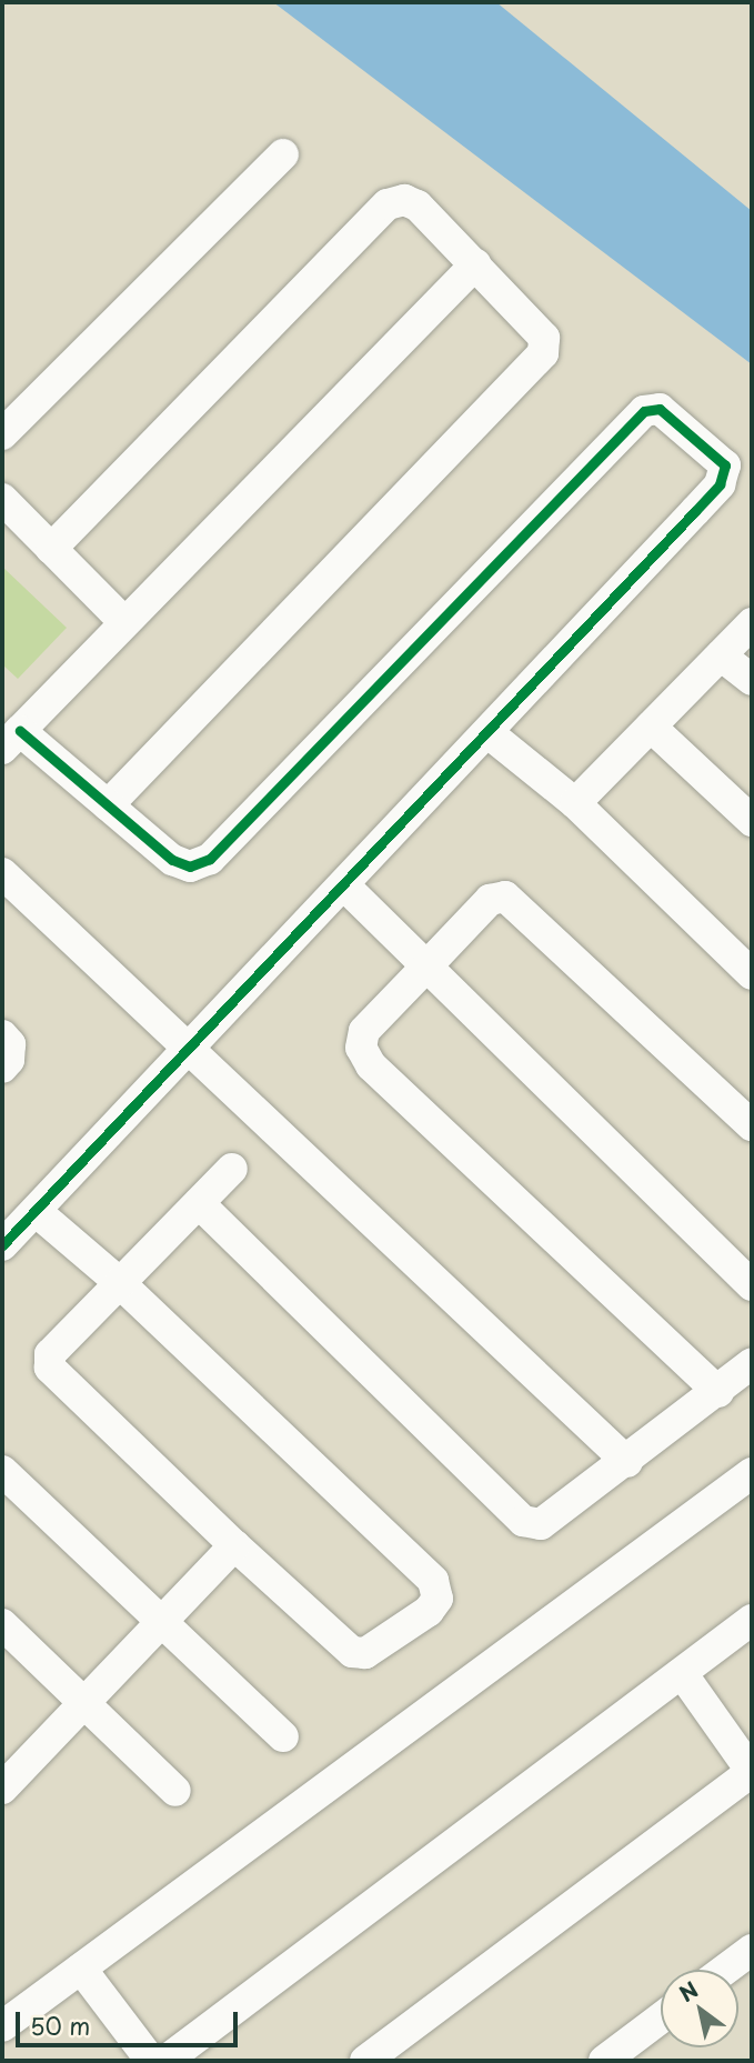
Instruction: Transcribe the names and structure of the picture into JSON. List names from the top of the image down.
{
  "scale_bar": "50 m",
  "north": "top left"
}
